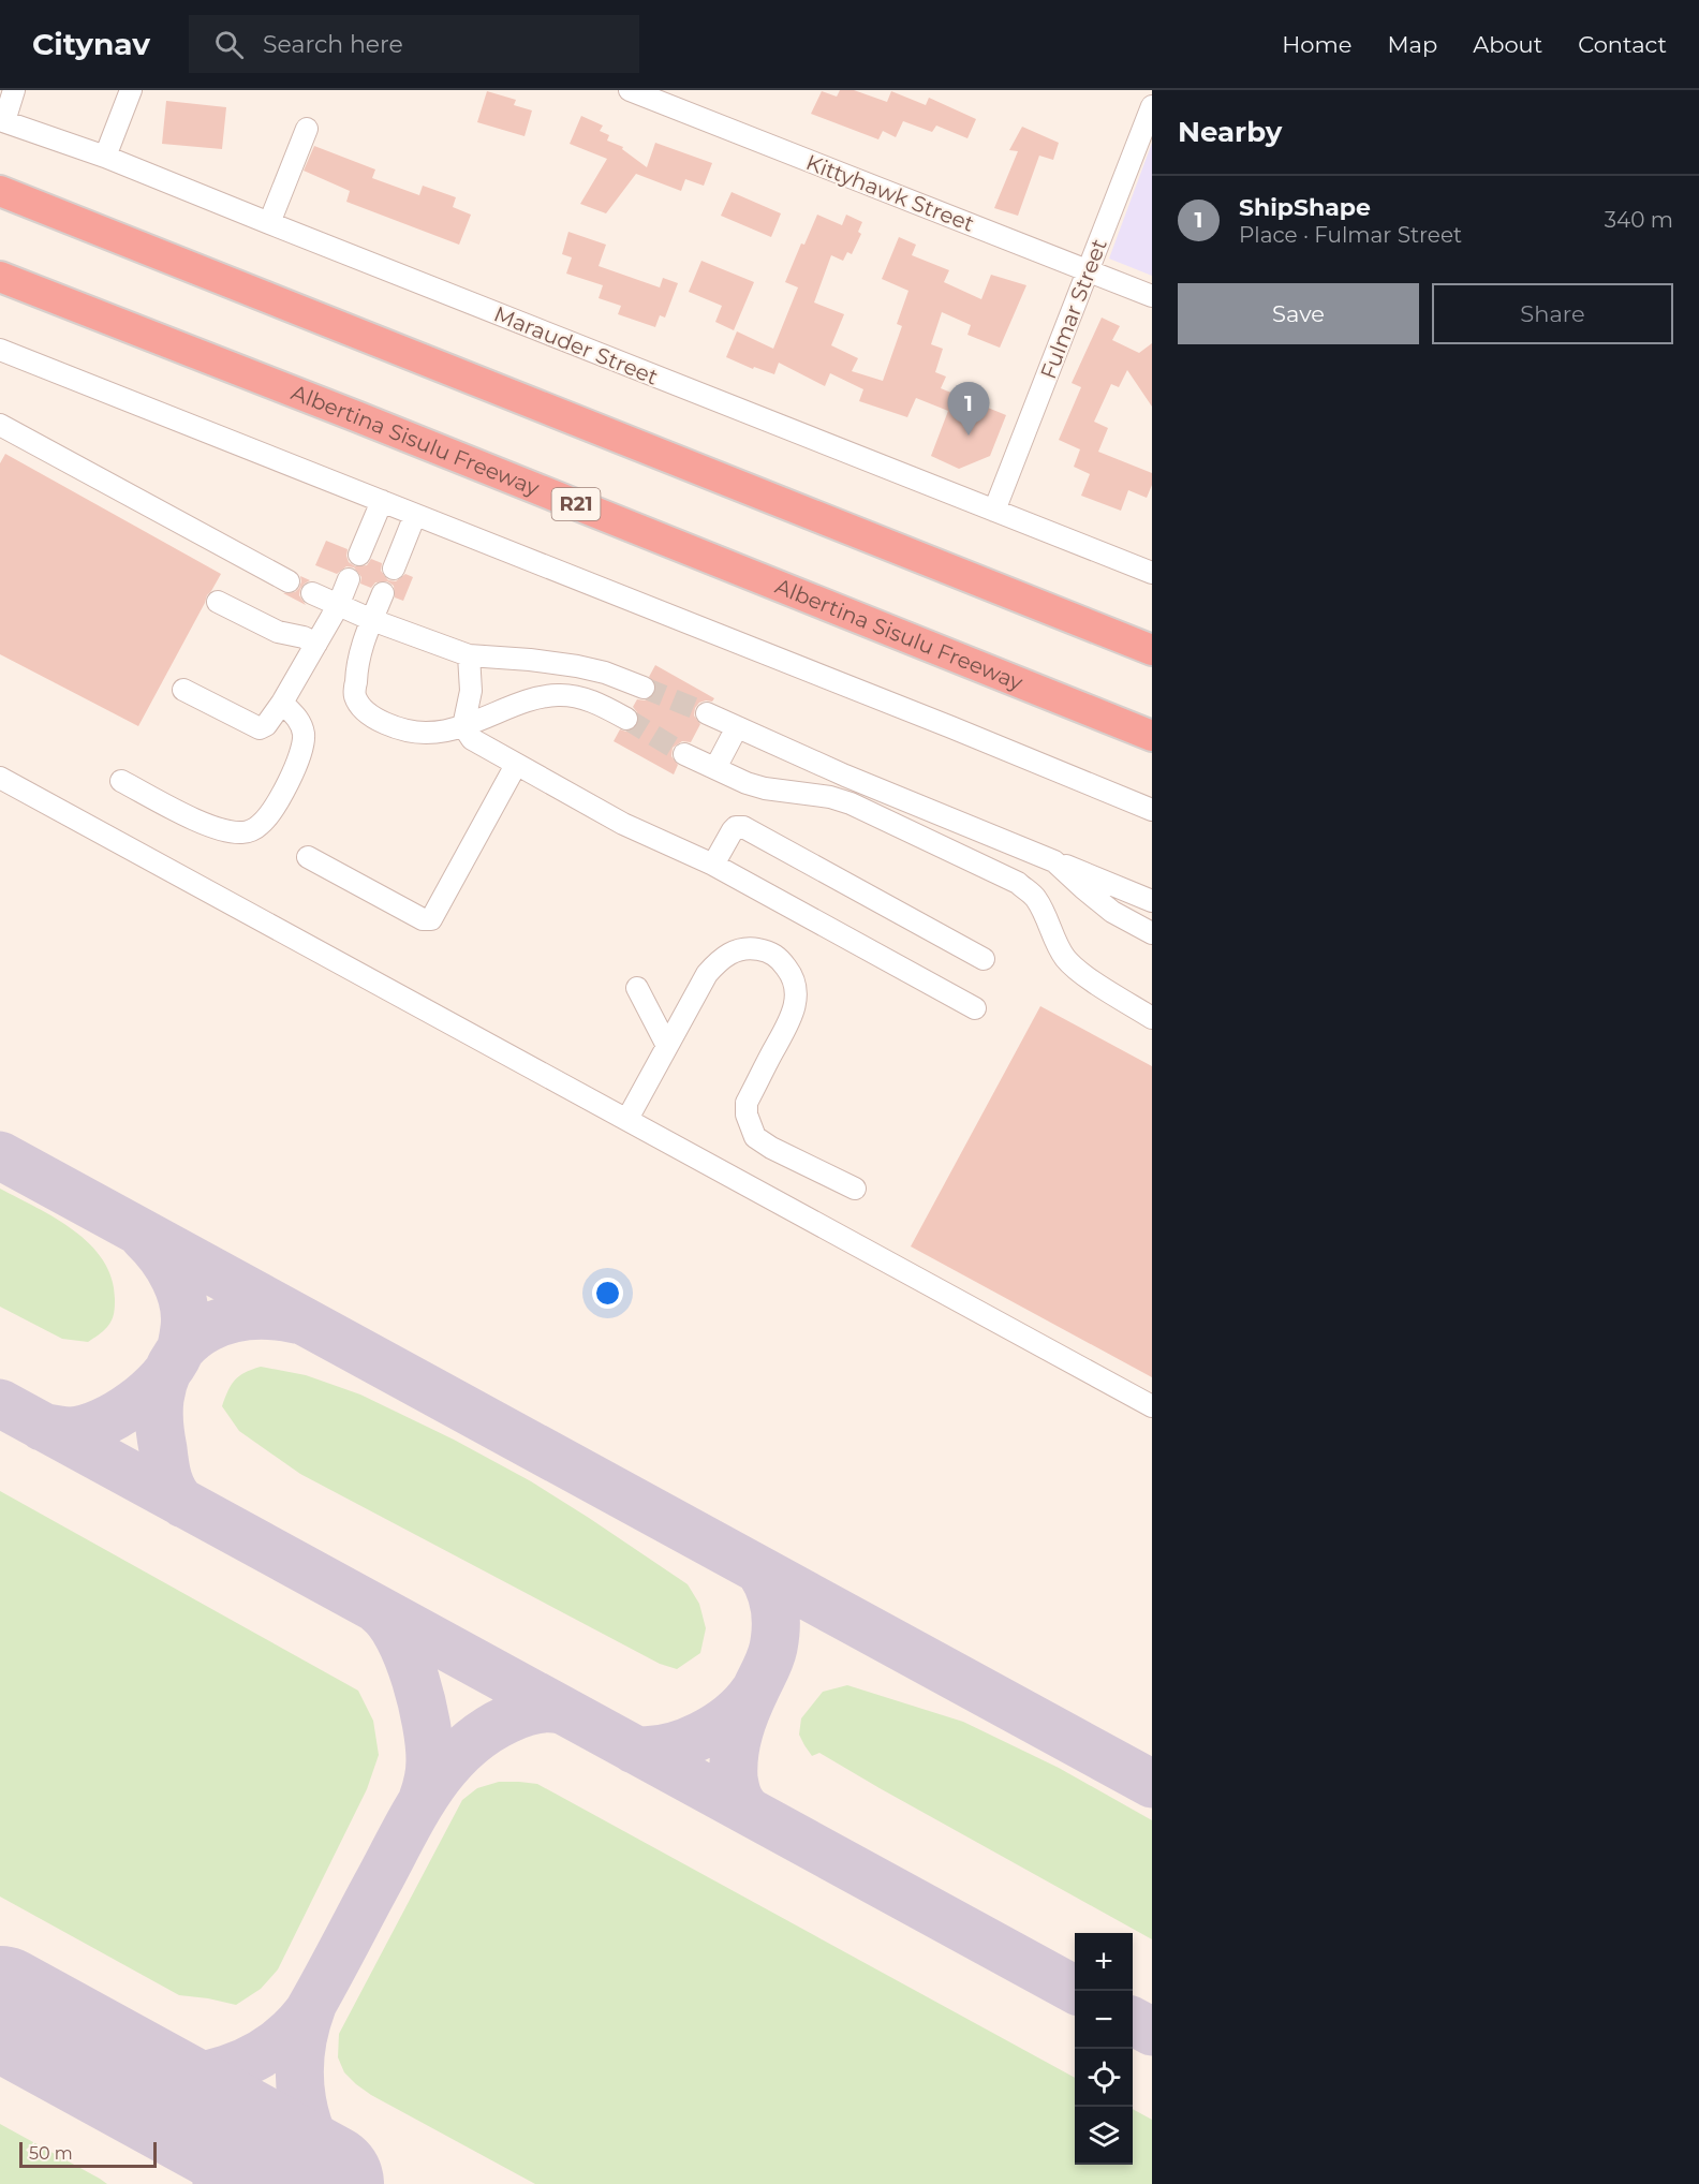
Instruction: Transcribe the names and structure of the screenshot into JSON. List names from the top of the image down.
{
  "streets": {
    "highway": ["Albertina Sisulu Freeway", "R21"],
    "street": ["Kittyhawk Street", "Fulmar Street", "Marauder Street"]
  },
  "crossings": [
    ["Kittyhawk Street", "Fulmar Street"],
    ["Fulmar Street", "Marauder Street"]
  ],
  "scale_bar": "50 m",
  "page": {
    "header": "Citynav",
    "search": "Search here",
    "nav": [
      "Home",
      "Map",
      "About",
      "Contact"
    ],
    "heading": "Nearby",
    "list": [
      {
        "mark": "1",
        "name": "ShipShape",
        "note": "Place · Fulmar Street",
        "value": "340 m"
      }
    ],
    "buttons": ["Save", "Share"],
    "pins": "1",
    "map_buttons": ["+", "−"],
    "scale": "50 m"
  }
}
